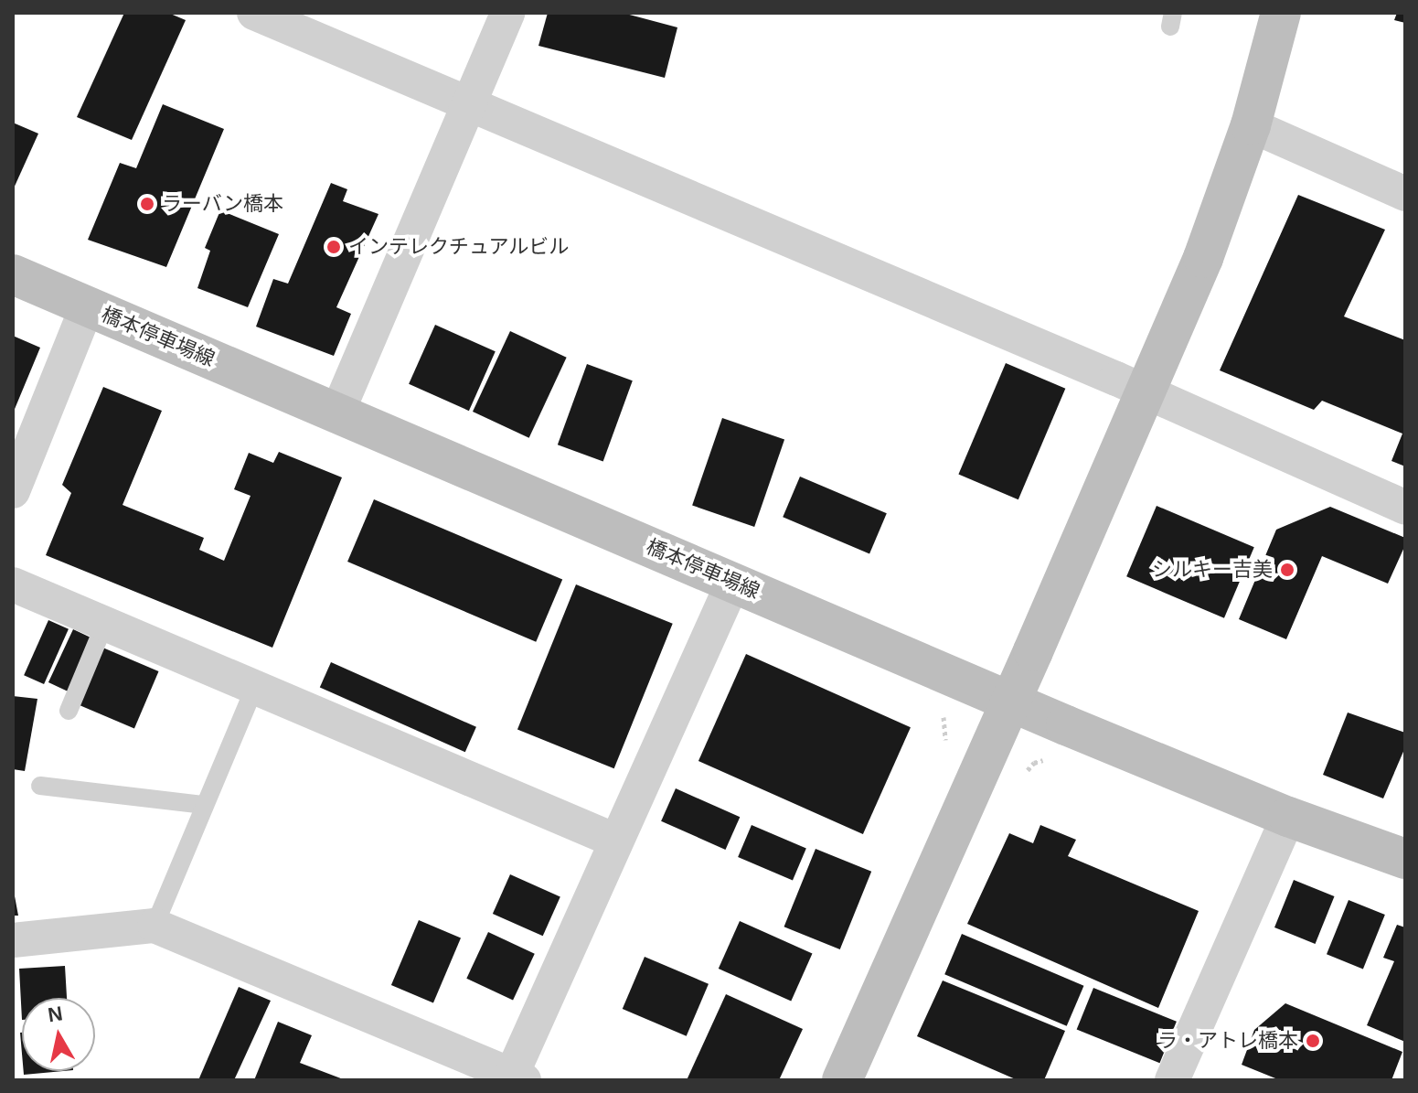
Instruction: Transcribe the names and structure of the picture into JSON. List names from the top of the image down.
{
  "streets": {
    "main road": ["橋本停車場線"]
  },
  "places": [
    "ラーバン橋本",
    "インテレクチュアルビル",
    "シルキー吉美",
    "ラ・アトレ橋本"
  ],
  "north": "top"
}
